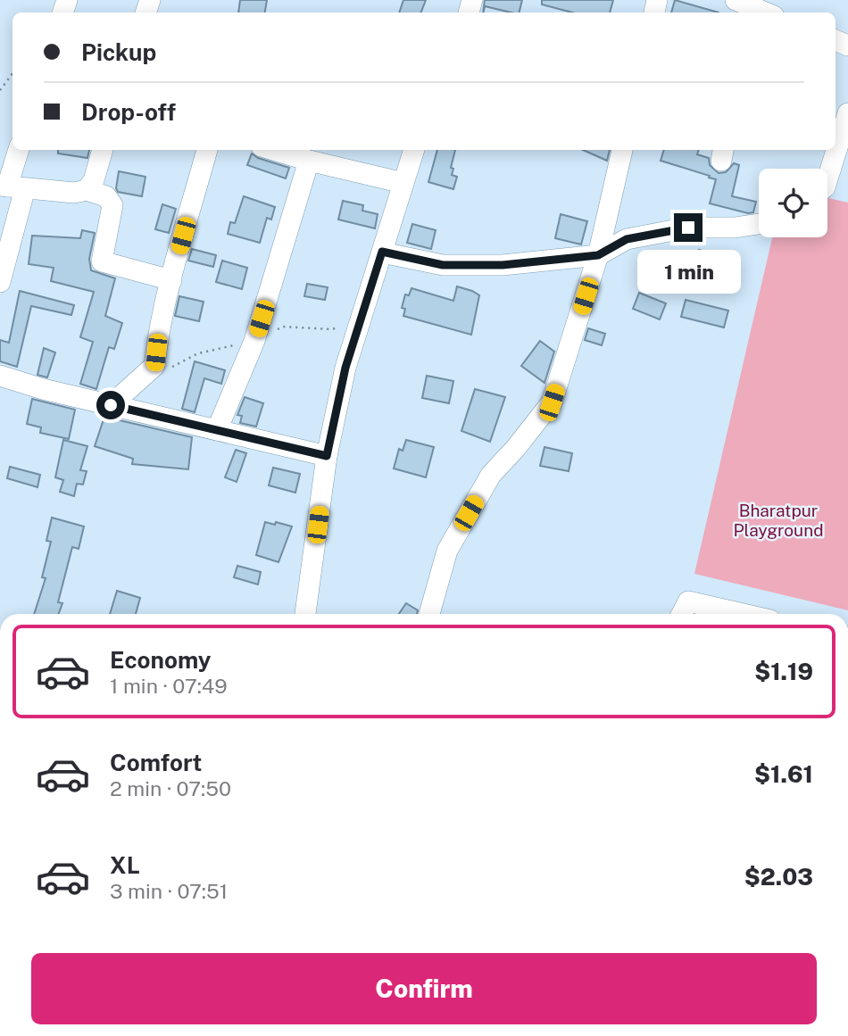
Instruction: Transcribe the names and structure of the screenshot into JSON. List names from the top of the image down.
{
  "parks": ["Bharatpur Playground"],
  "page": {
    "banner": ["Pickup", "Drop-off"],
    "bubble": "1 min",
    "list": [
      {
        "name": "Economy",
        "note": "1 min · 07:49",
        "value": "$1.19"
      },
      {
        "name": "Comfort",
        "note": "2 min · 07:50",
        "value": "$1.61"
      },
      {
        "name": "XL",
        "note": "3 min · 07:51",
        "value": "$2.03"
      }
    ],
    "buttons": "Confirm"
  }
}
